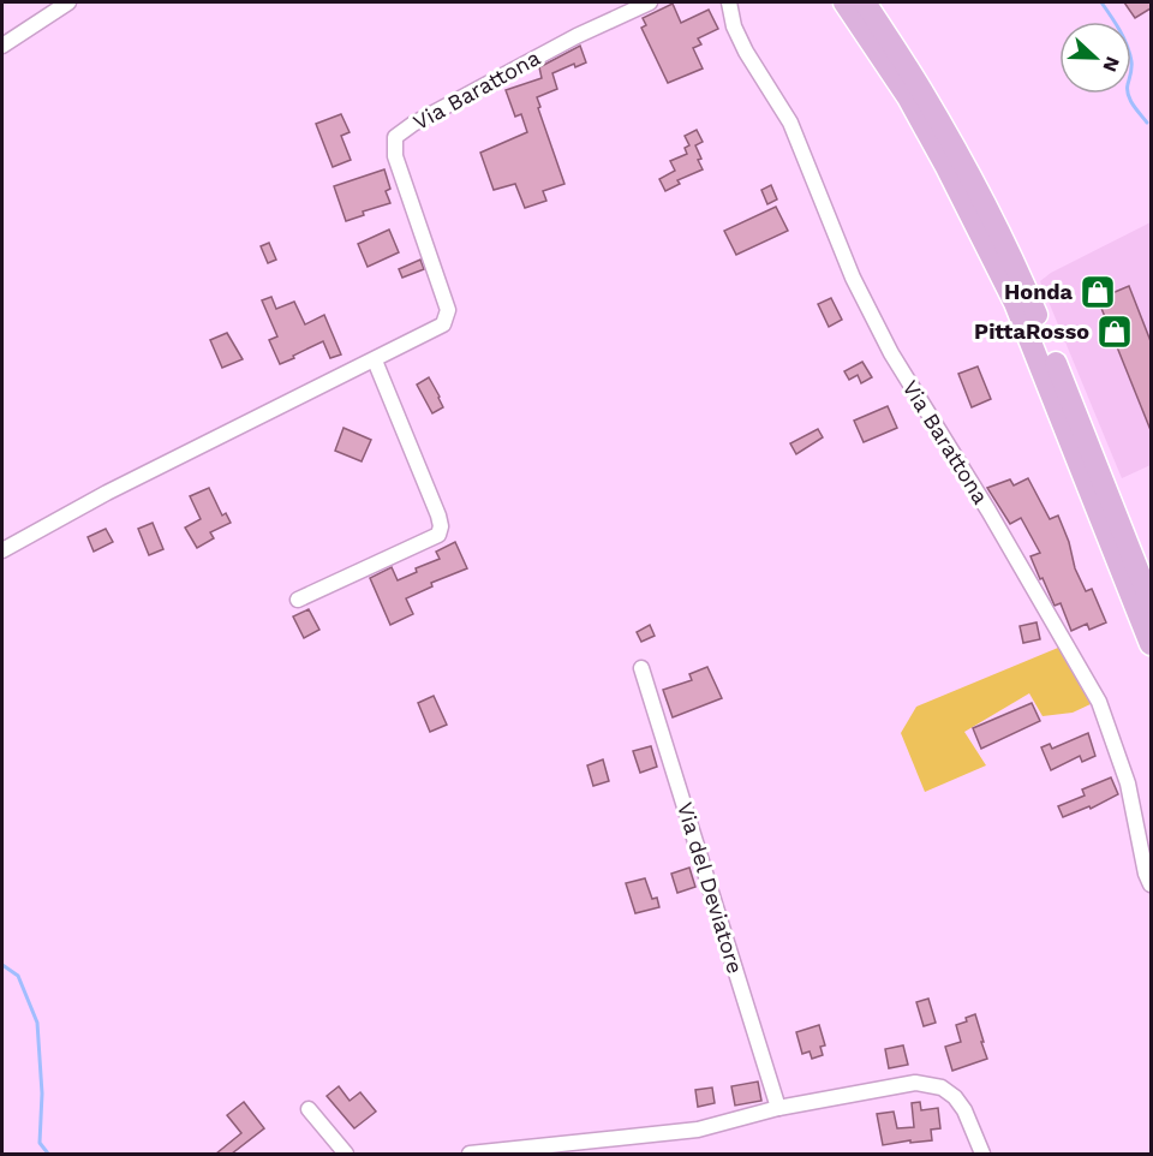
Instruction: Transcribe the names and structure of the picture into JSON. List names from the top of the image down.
{
  "streets": {
    "street": ["Via Barattona", "Via del Deviatore"]
  },
  "places": {
    "shop": ["Honda", "PittaRosso"]
  },
  "north": "right"
}
